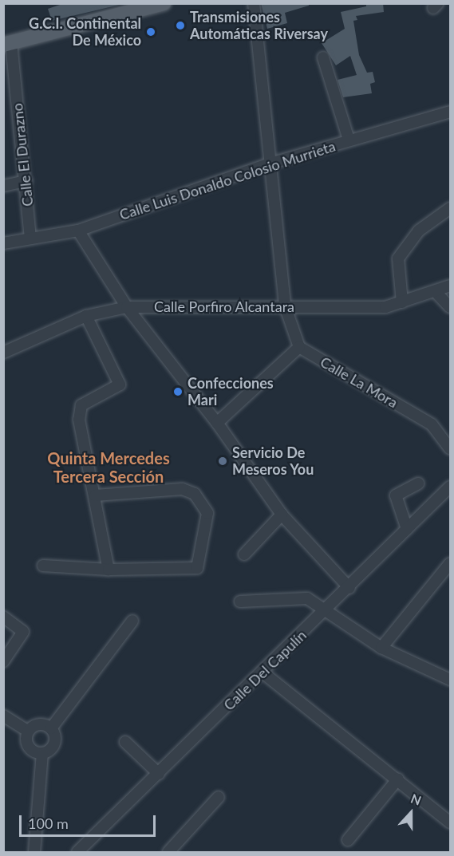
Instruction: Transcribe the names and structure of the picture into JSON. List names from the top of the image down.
{
  "streets": {
    "street": [
      "Calle El Durazno",
      "Calle Luis Donaldo Colosio Murrieta",
      "Calle Porfiro Alcantara",
      "Calle La Mora",
      "Calle Del Capulín"
    ]
  },
  "crossings": [
    ["Calle El Durazno", "Calle Luis Donaldo Colosio Murrieta"]
  ],
  "districts": ["Quinta Mercedes Tercera Sección"],
  "places": [
    "Transmisiones Automáticas Riversay",
    "G.C.I. Continental De México",
    "Confecciones Mari",
    "Servicio De Meseros You"
  ],
  "scale_bar": "100 m",
  "north": "top"
}
